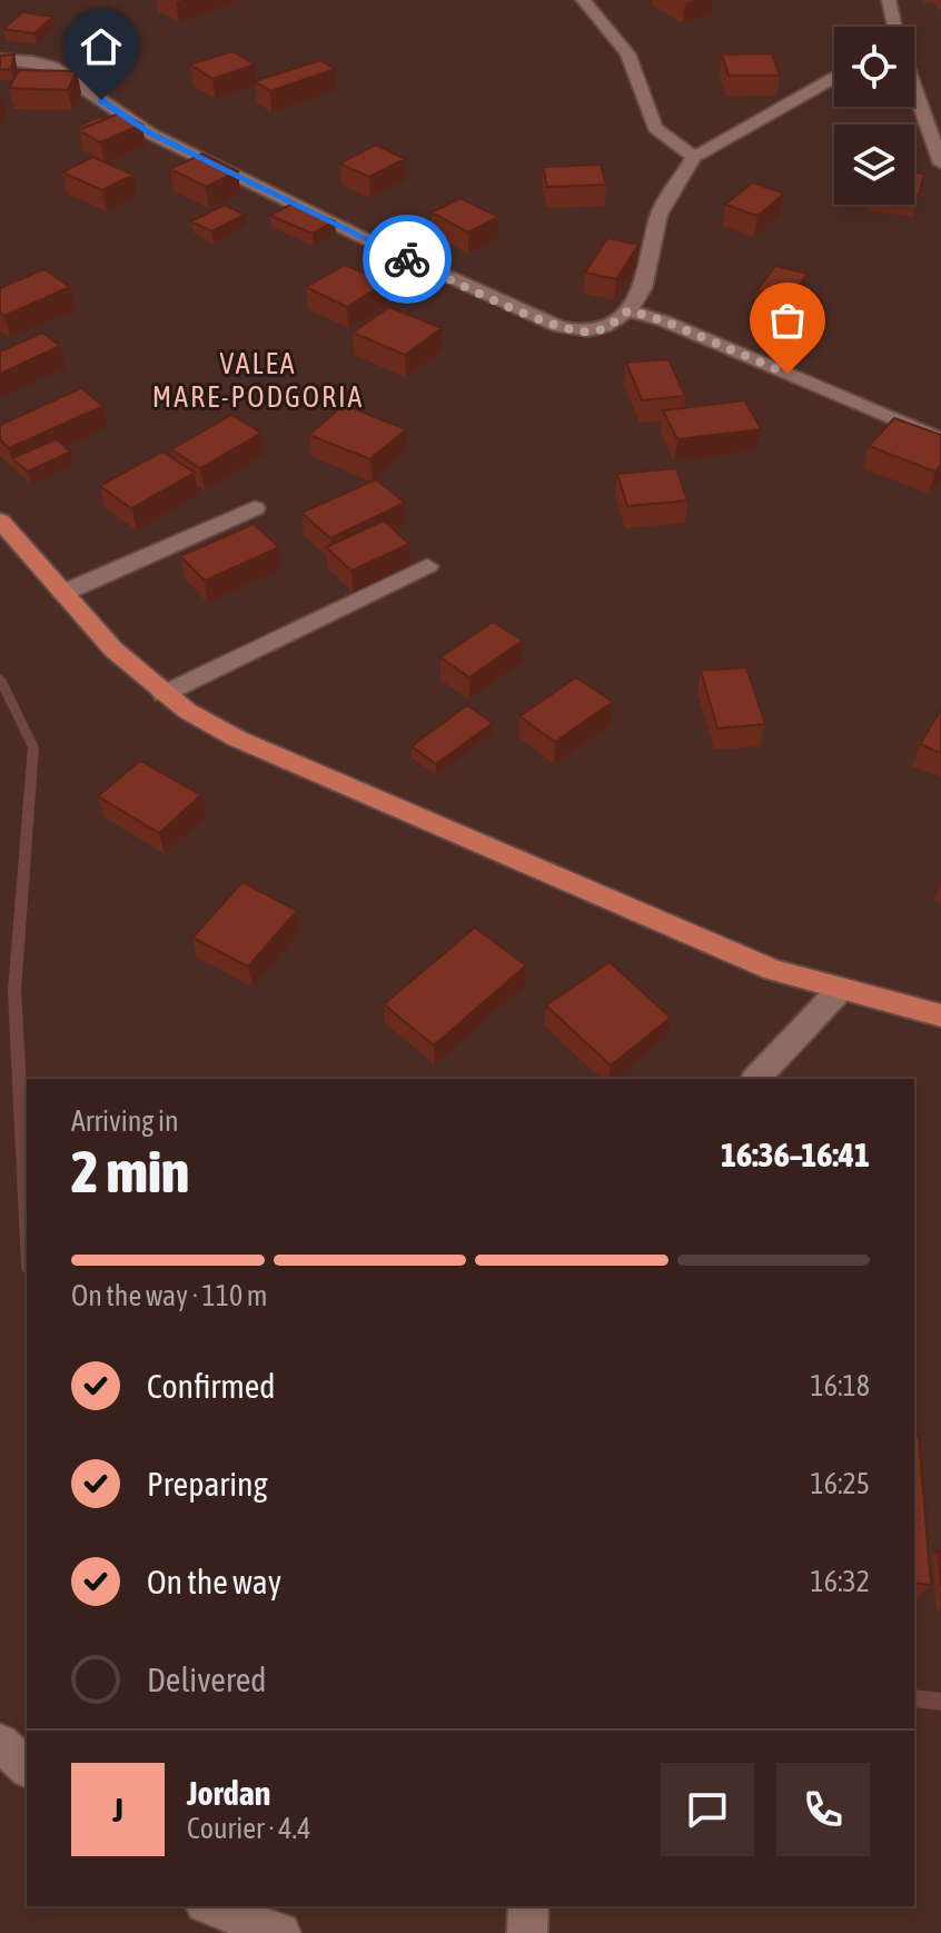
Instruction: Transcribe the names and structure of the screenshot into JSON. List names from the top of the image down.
{
  "districts": ["VALEA MARE-PODGORIA"],
  "page": {
    "heading": ["2 min", "Arriving in", "16:36–16:41"],
    "panel": ["Jordan", "Courier · 4.4"],
    "bar": "On the way · 110 m",
    "list": [
      ["Confirmed", "16:18"],
      ["Preparing", "16:25"],
      ["On the way", "16:32"],
      "Delivered"
    ],
    "round": "J"
  }
}
